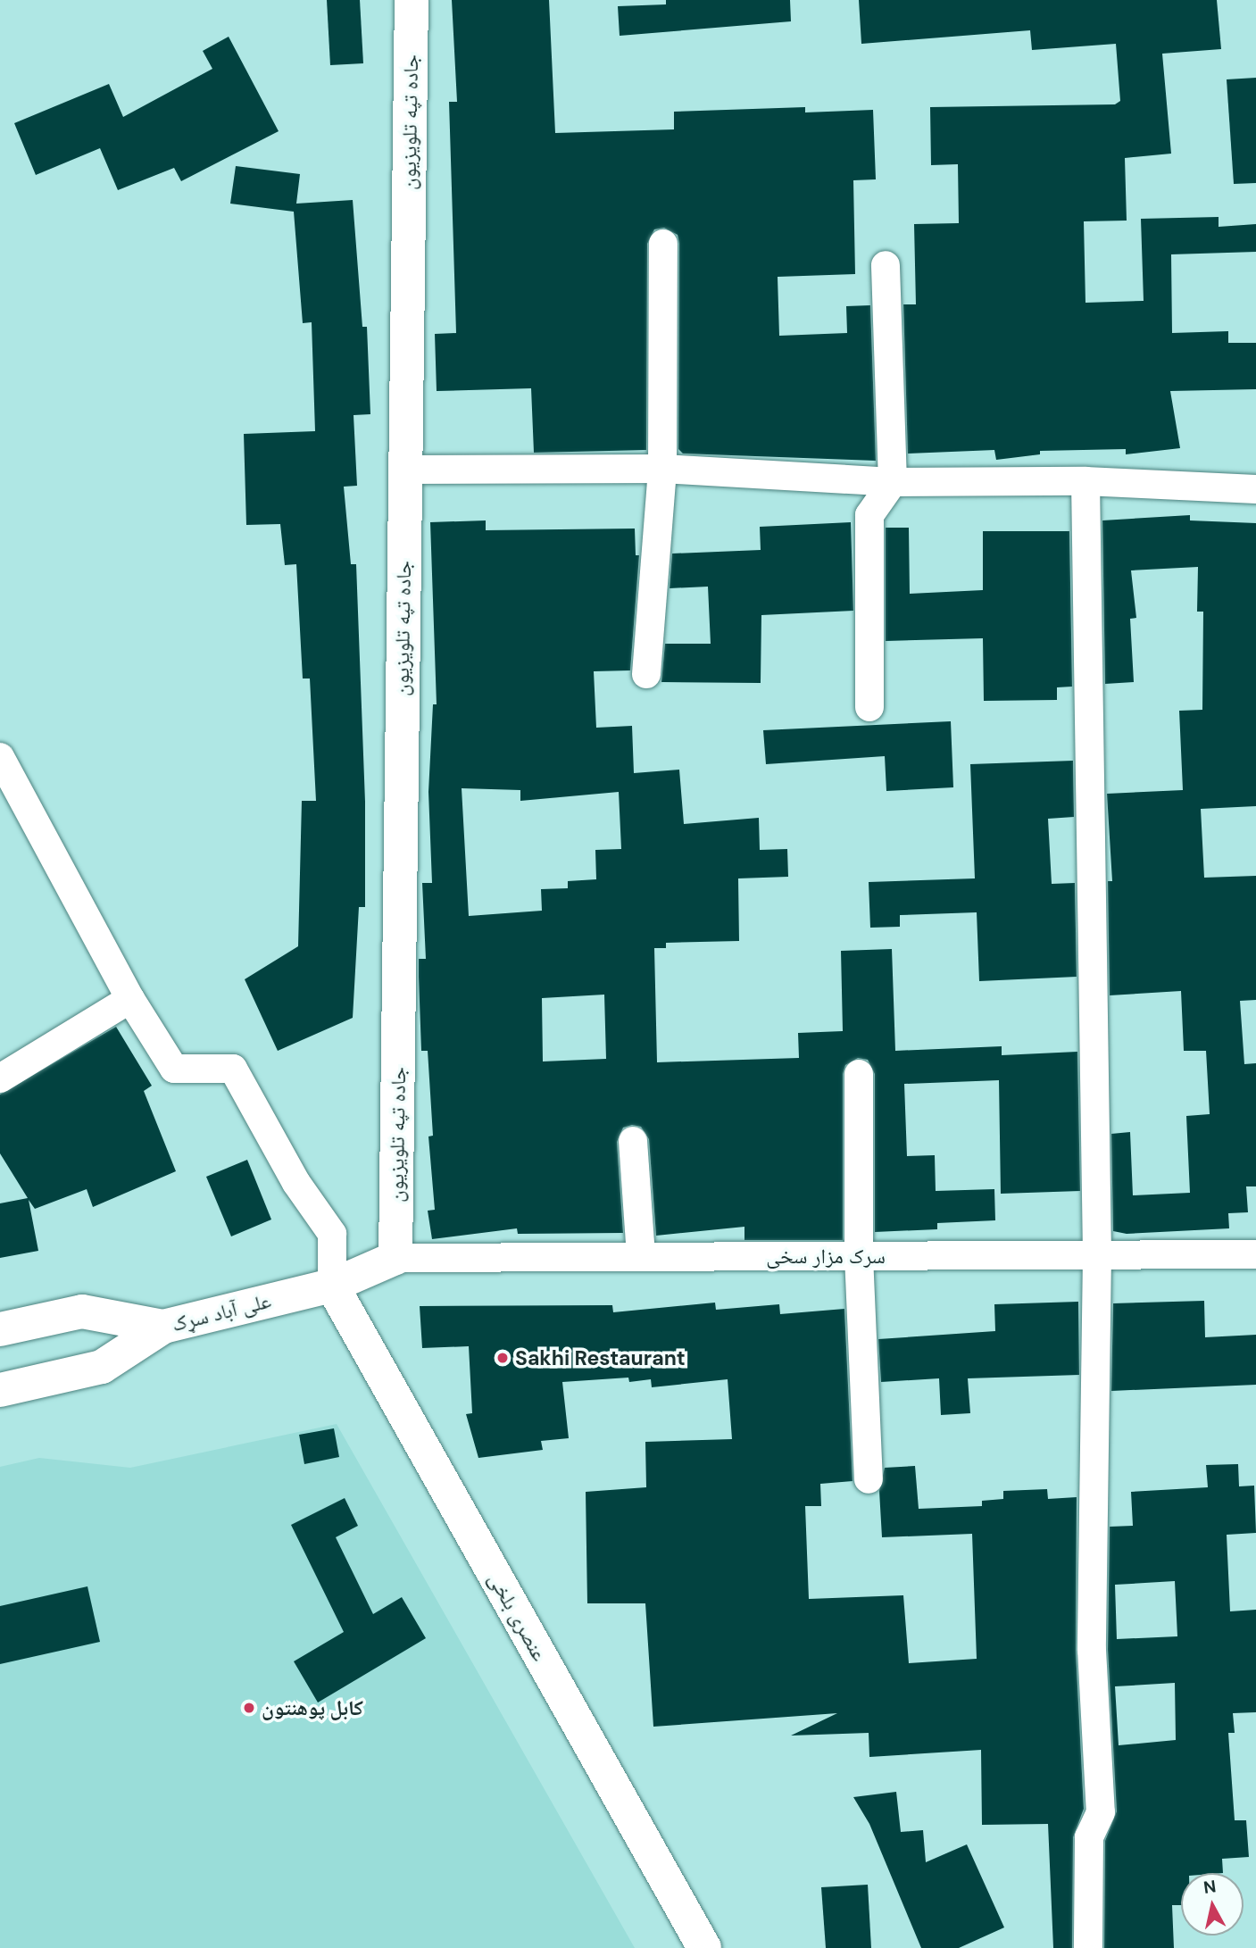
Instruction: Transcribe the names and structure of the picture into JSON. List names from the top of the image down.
{
  "streets": {
    "street": [
      "جاده تپه تلویزیون",
      "سرک مزار سخی",
      "علی آباد سړک",
      "عنصری بلخی"
    ]
  },
  "crossings": [
    ["جاده تپه تلویزیون", "سرک مزار سخی"],
    ["جاده تپه تلویزیون", "علی آباد سړک"],
    ["سرک مزار سخی", "علی آباد سړک"],
    ["علی آباد سړک", "عنصری بلخی"]
  ],
  "places": ["Sakhi Restaurant", "کابل پوهنتون"],
  "north": "top"
}
